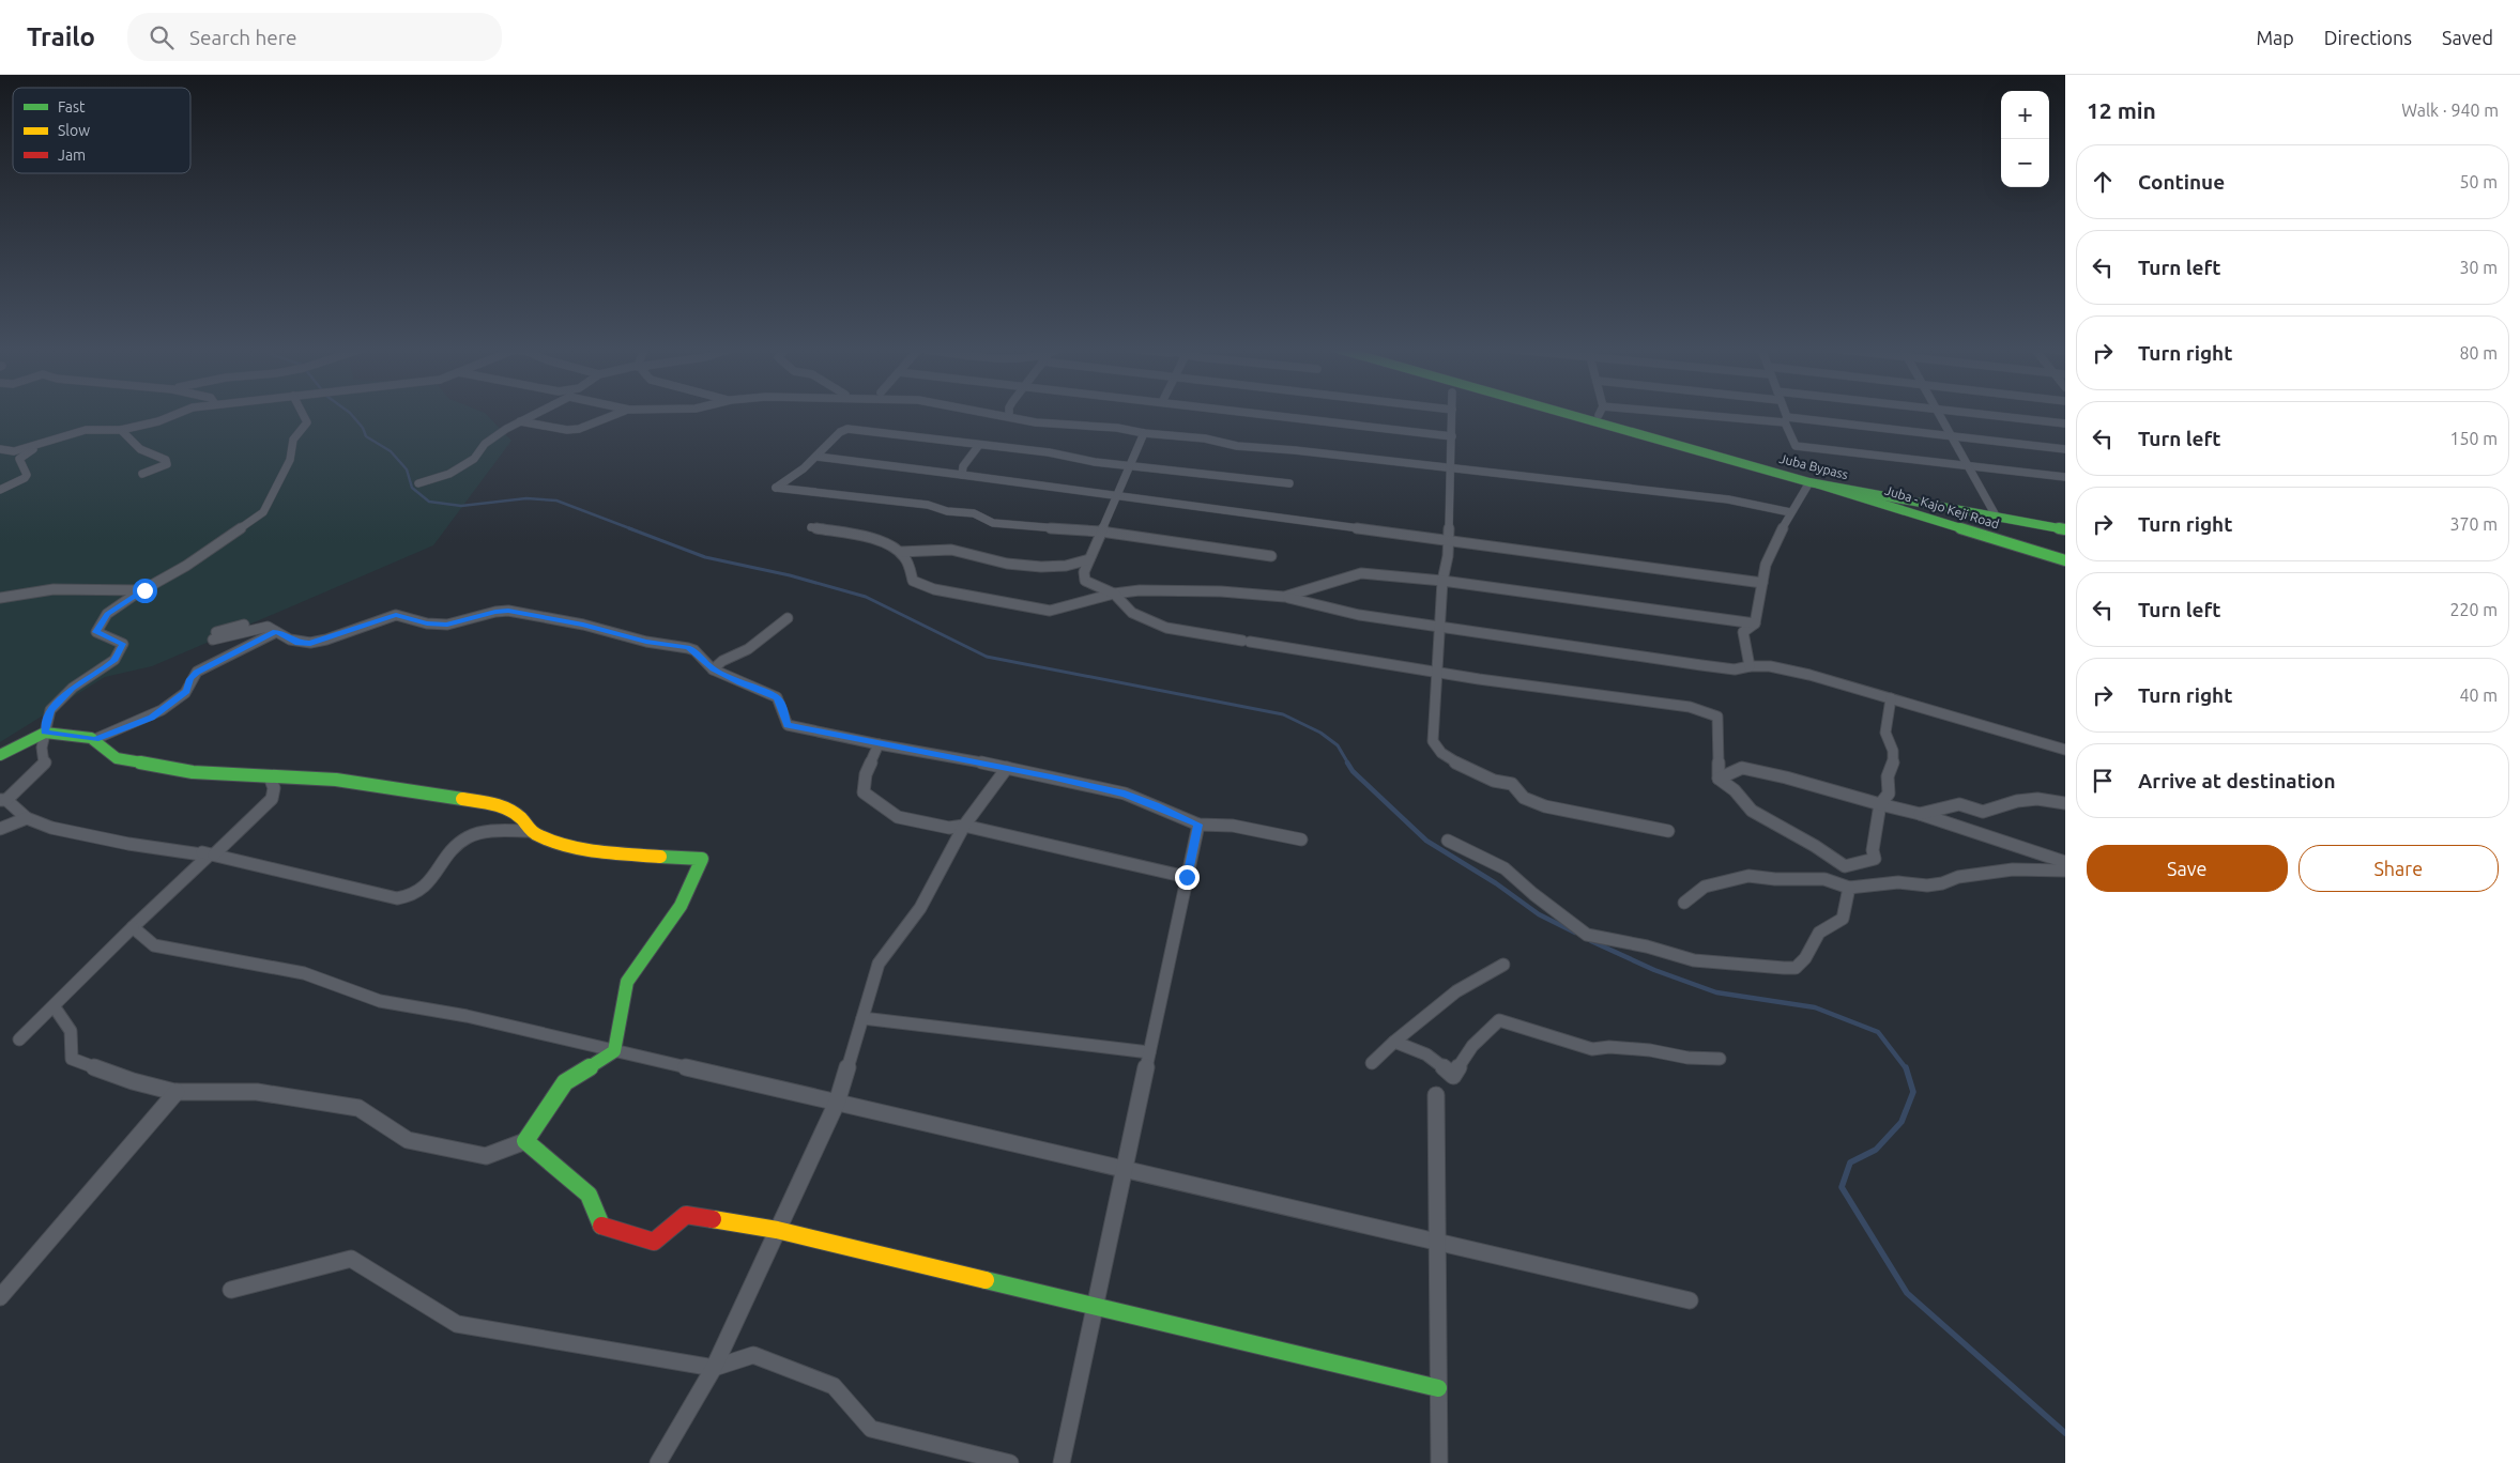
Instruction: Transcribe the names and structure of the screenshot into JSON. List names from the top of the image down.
{
  "streets": {
    "main road": ["Juba Bypass", "Juba - Kajo Keji Road"]
  },
  "crossings": [
    ["Juba Bypass", "Juba - Kajo Keji Road"]
  ],
  "legend": ["Fast", "Slow", "Jam"],
  "page": {
    "header": "Trailo",
    "search": "Search here",
    "nav": ["Map", "Directions", "Saved"],
    "heading": ["12 min", "Walk · 940 m"],
    "map_buttons": ["+", "−"],
    "list": [
      ["Continue", "50 m"],
      ["Turn left", "30 m"],
      ["Turn right", "80 m"],
      ["Turn left", "150 m"],
      ["Turn right", "370 m"],
      ["Turn left", "220 m"],
      ["Turn right", "40 m"],
      "Arrive at destination"
    ],
    "buttons": ["Save", "Share"]
  }
}
